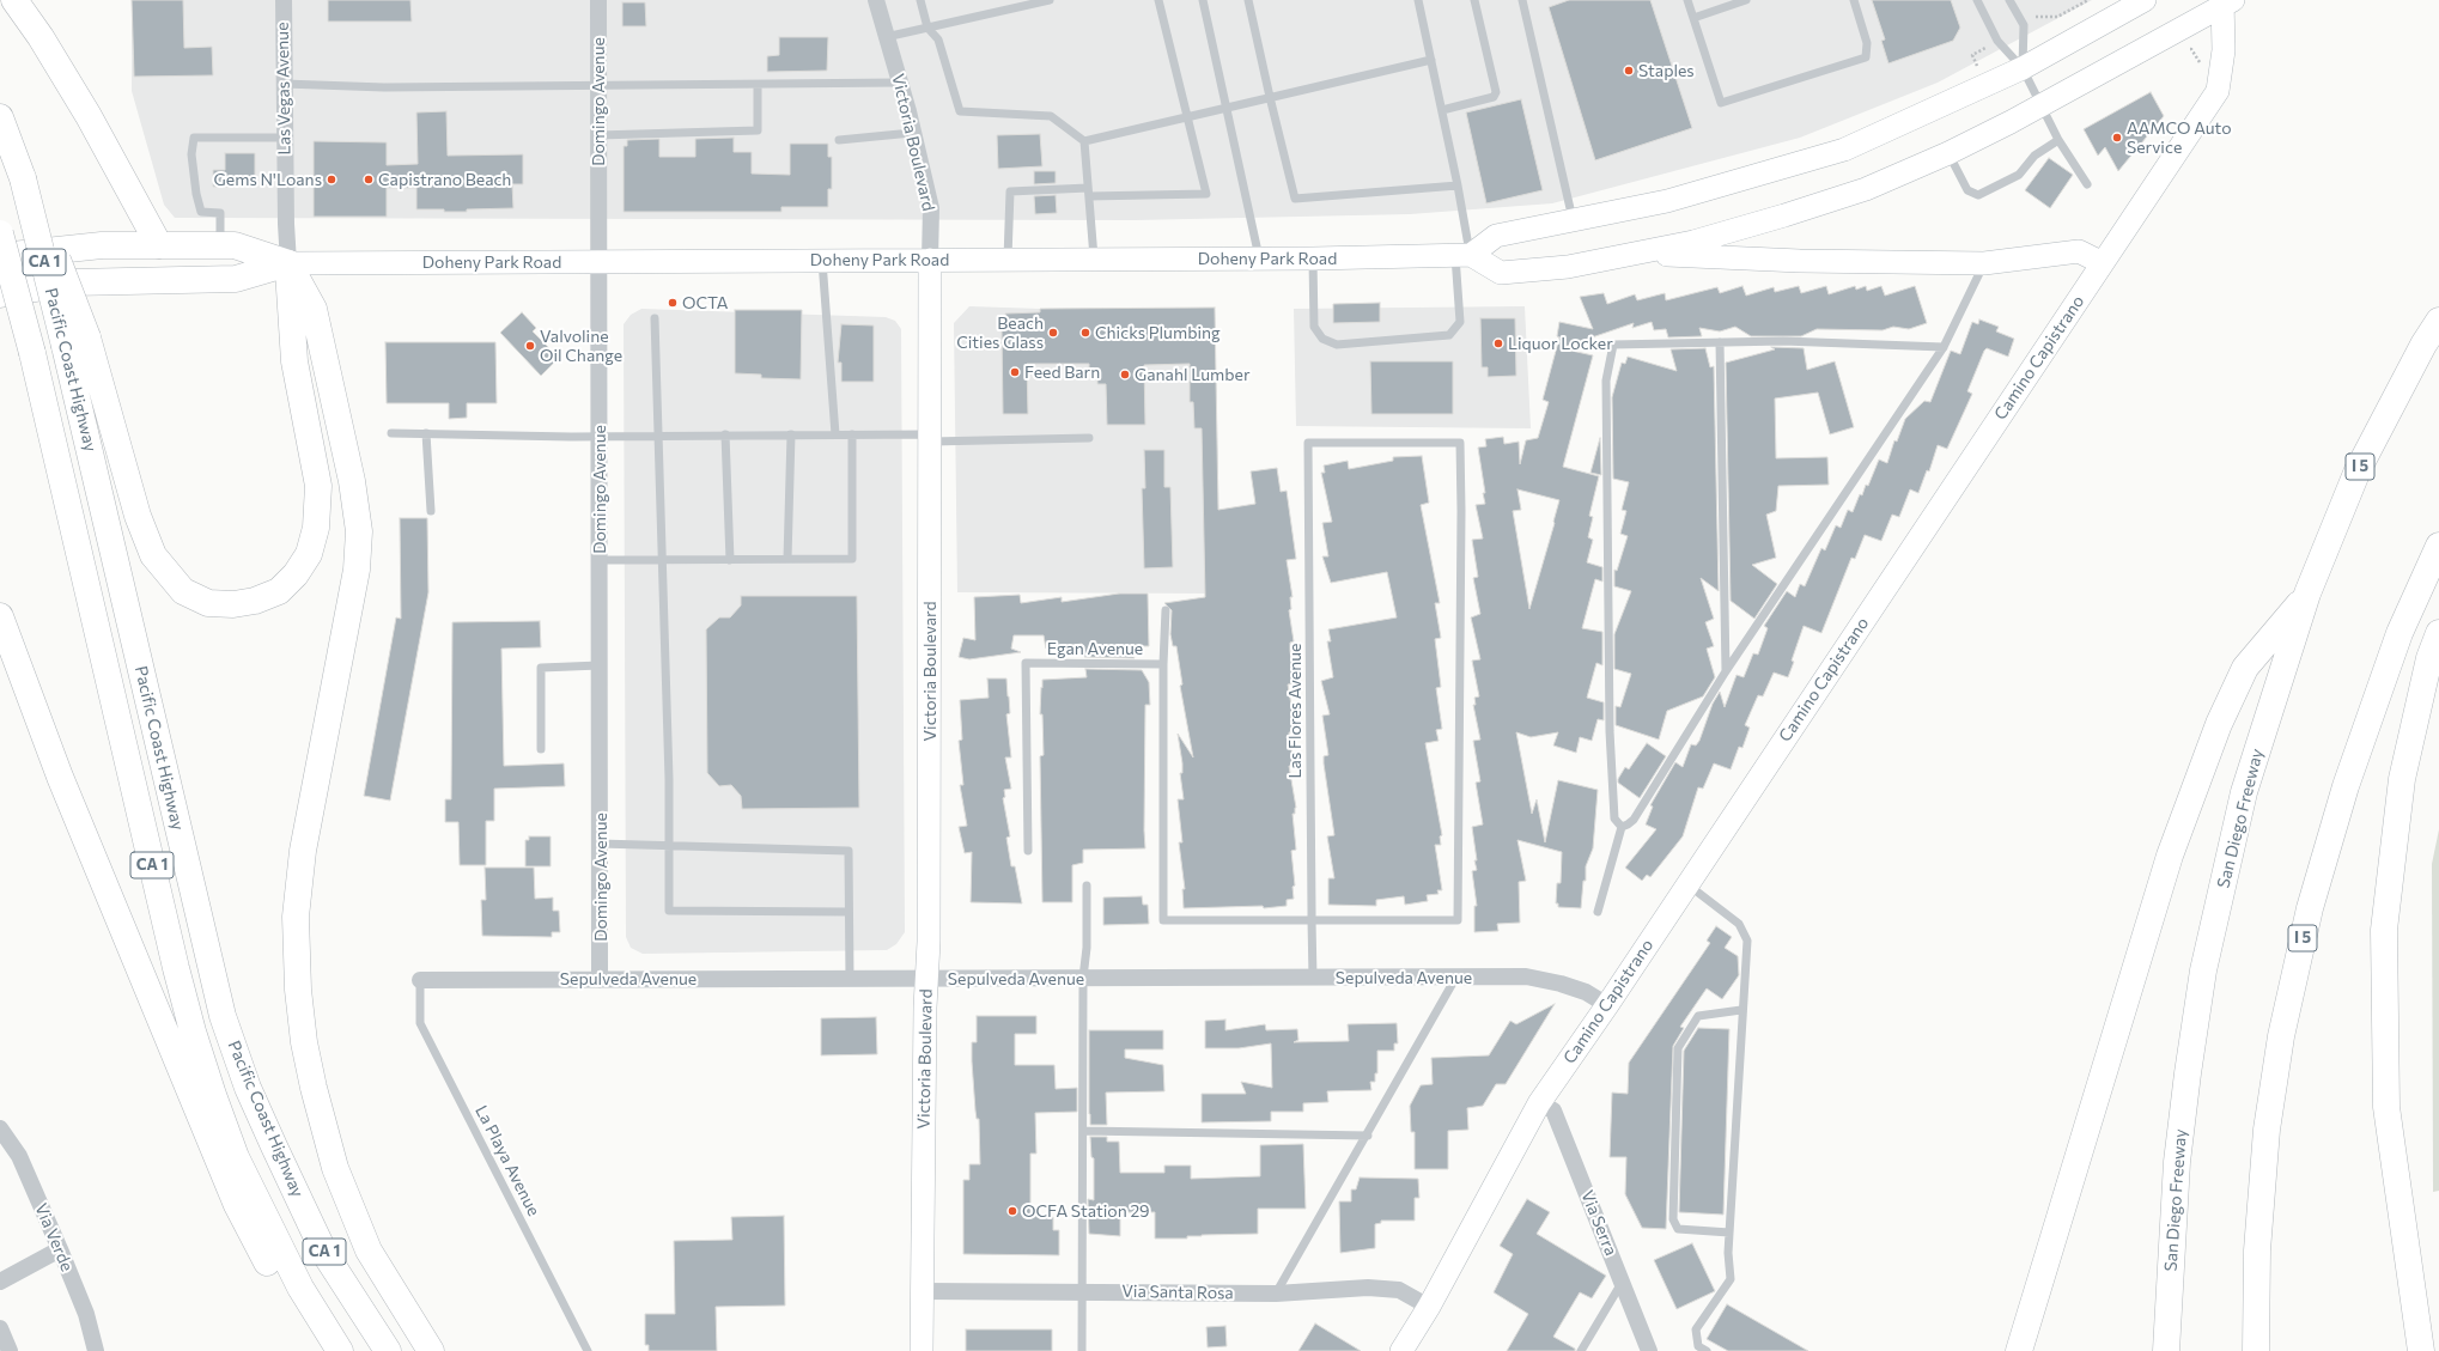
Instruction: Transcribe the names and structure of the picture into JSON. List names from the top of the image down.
{
  "streets": {
    "main road": [
      "Victoria Boulevard",
      "Doheny Park Road",
      "CA 1",
      "Camino Capistrano",
      "Pacific Coast Highway",
      "I 5",
      "San Diego Freeway"
    ],
    "street": [
      "Las Vegas Avenue",
      "Domingo Avenue",
      "Sepulveda Avenue",
      "Via Serra",
      "Via Verde",
      "Via Santa Rosa"
    ],
    "lane": ["Egan Avenue", "Las Flores Avenue", "La Playa Avenue"]
  },
  "crossings": [
    ["Las Vegas Avenue", "Doheny Park Road"],
    ["Domingo Avenue", "Doheny Park Road"],
    ["Domingo Avenue", "Sepulveda Avenue"],
    ["Victoria Boulevard", "Doheny Park Road"],
    ["Victoria Boulevard", "Sepulveda Avenue"],
    ["Victoria Boulevard", "Via Santa Rosa"],
    ["Camino Capistrano", "Sepulveda Avenue"],
    ["Camino Capistrano", "Via Serra"],
    ["Camino Capistrano", "Via Santa Rosa"],
    ["Las Flores Avenue", "Sepulveda Avenue"],
    ["Sepulveda Avenue", "La Playa Avenue"]
  ],
  "places": [
    "Staples",
    "AAMCO Auto Service",
    "Gems N'Loans",
    "Capistrano Beach",
    "OCTA",
    "Beach Cities Glass",
    "Chicks Plumbing",
    "Liquor Locker",
    "Valvoline Oil Change",
    "Feed Barn",
    "Ganahl Lumber",
    "OCFA Station 29"
  ]
}
